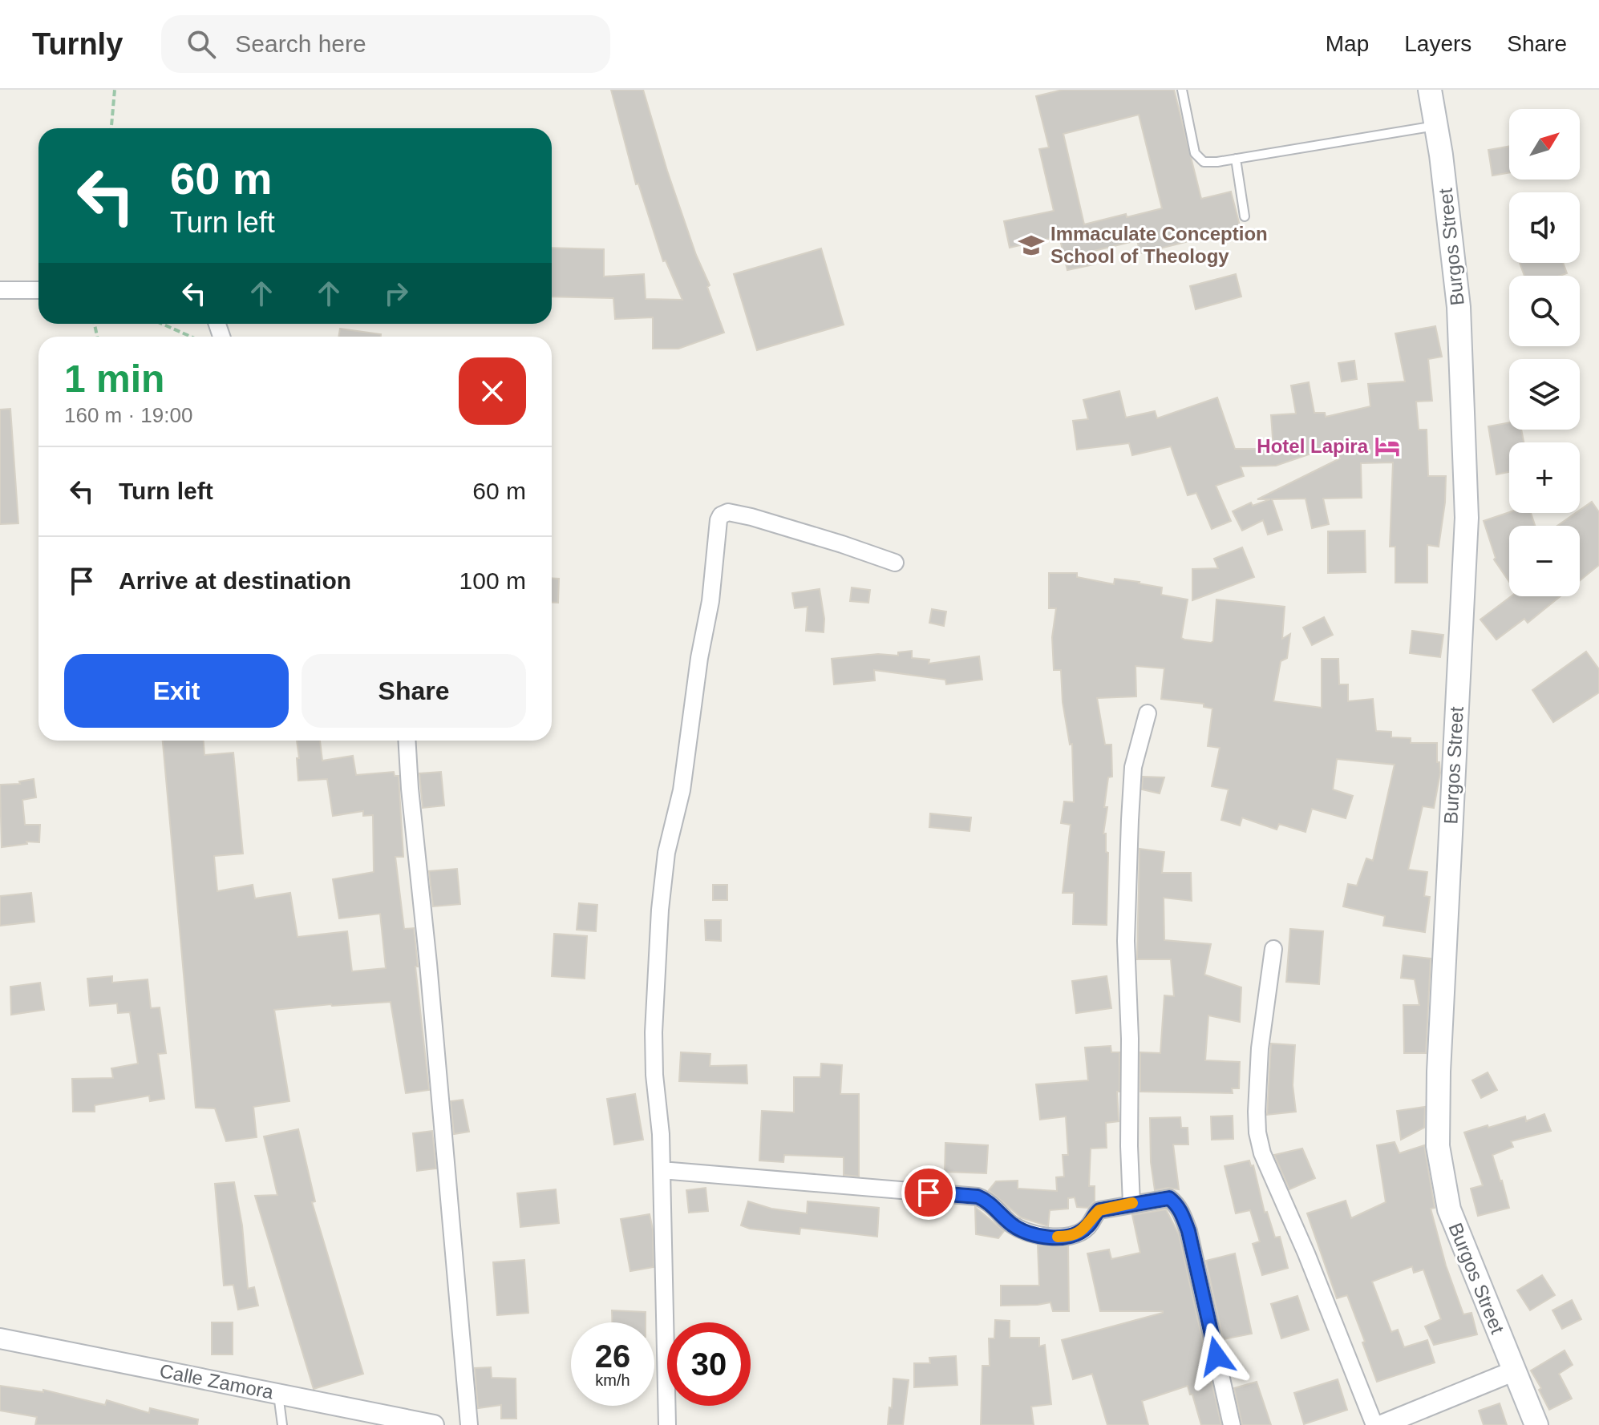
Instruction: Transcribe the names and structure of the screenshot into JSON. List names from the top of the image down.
{
  "streets": {
    "main road": ["Burgos Street"],
    "street": ["Calle Zamora"]
  },
  "places": {
    "school or university": ["Immaculate Conception School of Theology"],
    "hotel": ["Hotel Lapira"]
  },
  "north": "top right",
  "page": {
    "header": "Turnly",
    "search": "Search here",
    "nav": ["Map", "Layers", "Share"],
    "map_buttons": ["+", "−"],
    "turn": ["60 m", "Turn left"],
    "heading": ["1 min", "160 m · 19:00"],
    "list": [
      {
        "name": "Turn left",
        "value": "60 m"
      },
      {
        "name": "Arrive at destination",
        "value": "100 m"
      }
    ],
    "buttons": ["Exit", "Share"],
    "speed": "26 km/h",
    "limit": "30"
  }
}
